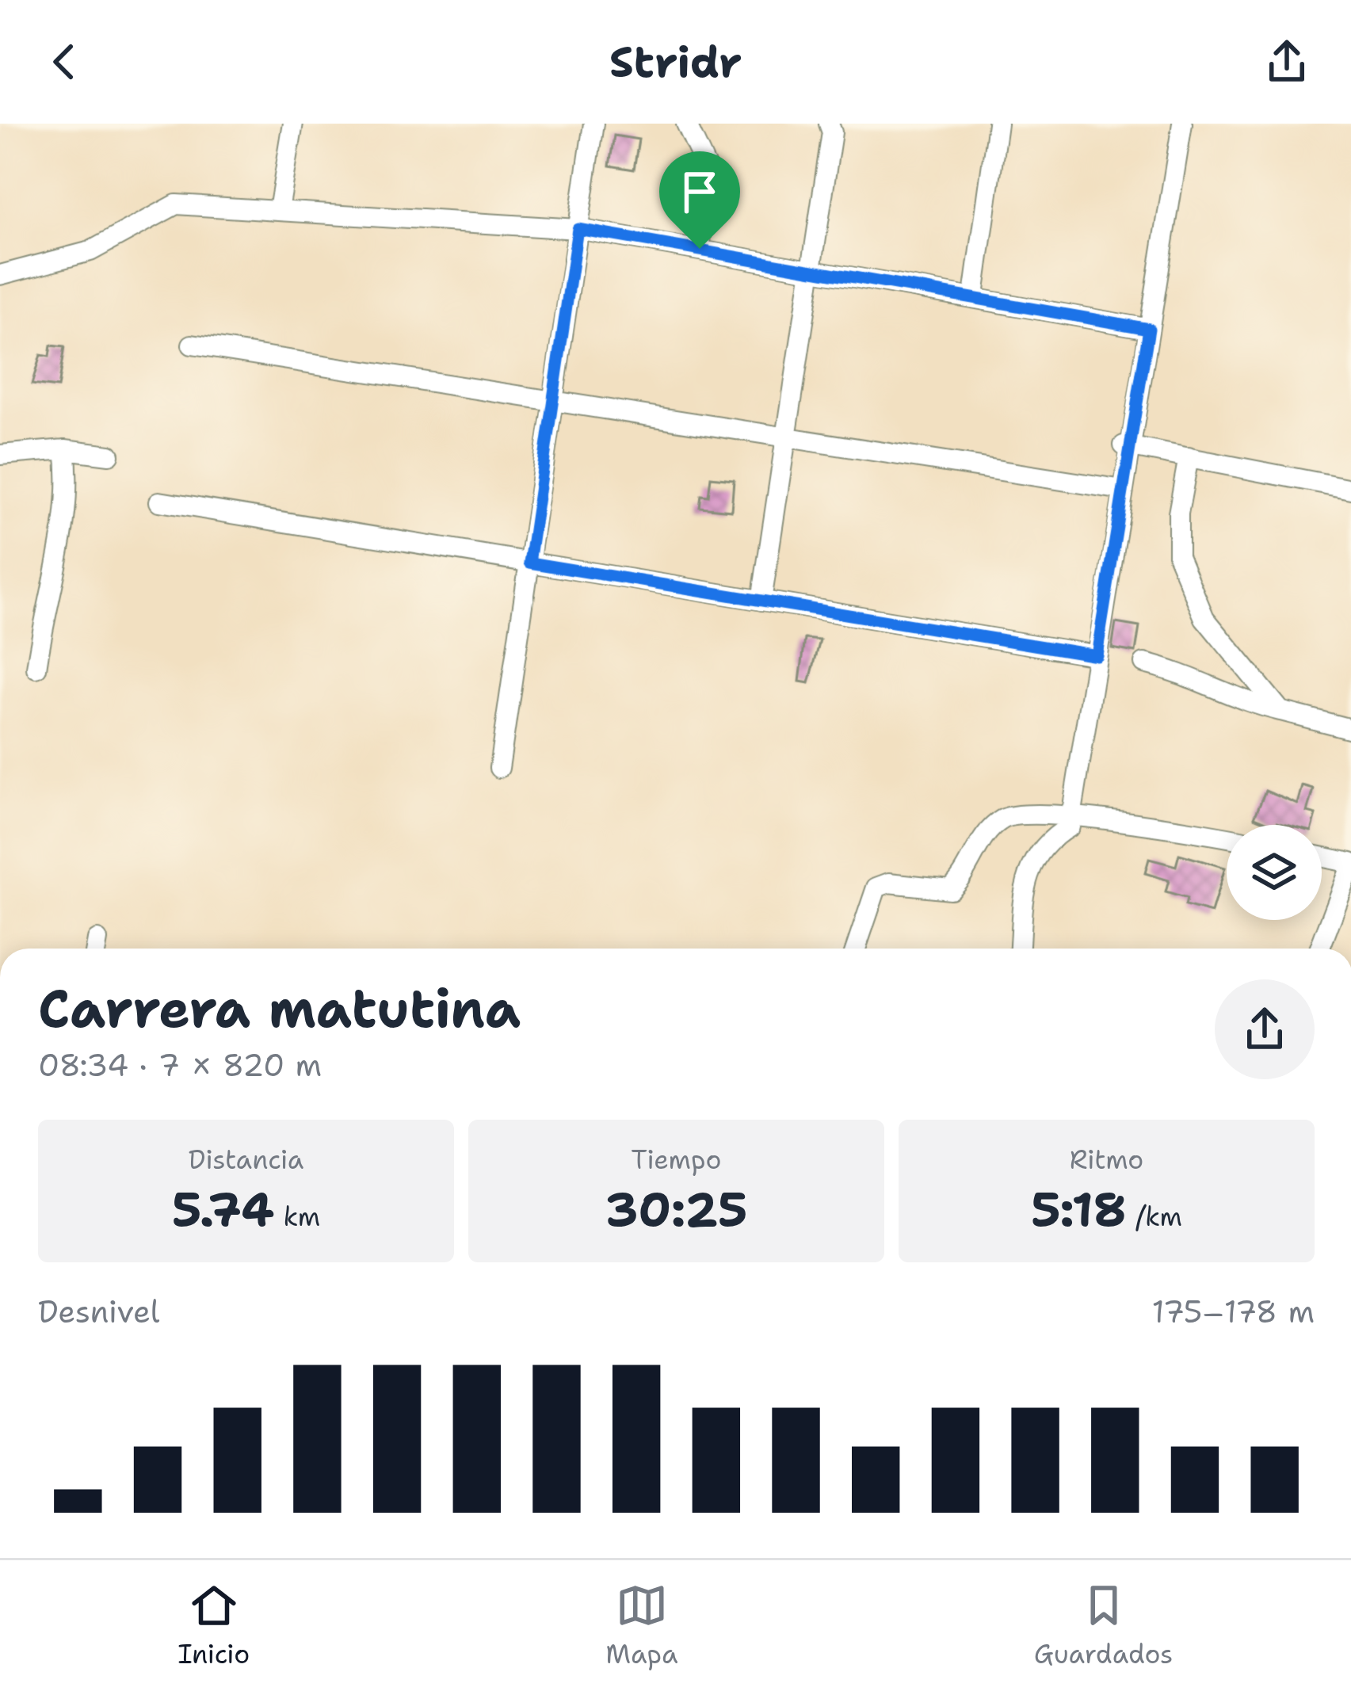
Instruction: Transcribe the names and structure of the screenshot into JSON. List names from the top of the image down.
{
  "page": {
    "header": "Stridr",
    "heading": ["Carrera matutina", "08:34 · 7 × 820 m"],
    "stats": [
      ["Distancia", "5.74 km"],
      ["Tiempo", "30:25"],
      ["Ritmo", "5:18 /km"]
    ],
    "chart": ["Desnivel", "175–178 m"],
    "tabs": ["Inicio", "Mapa", "Guardados"]
  }
}
